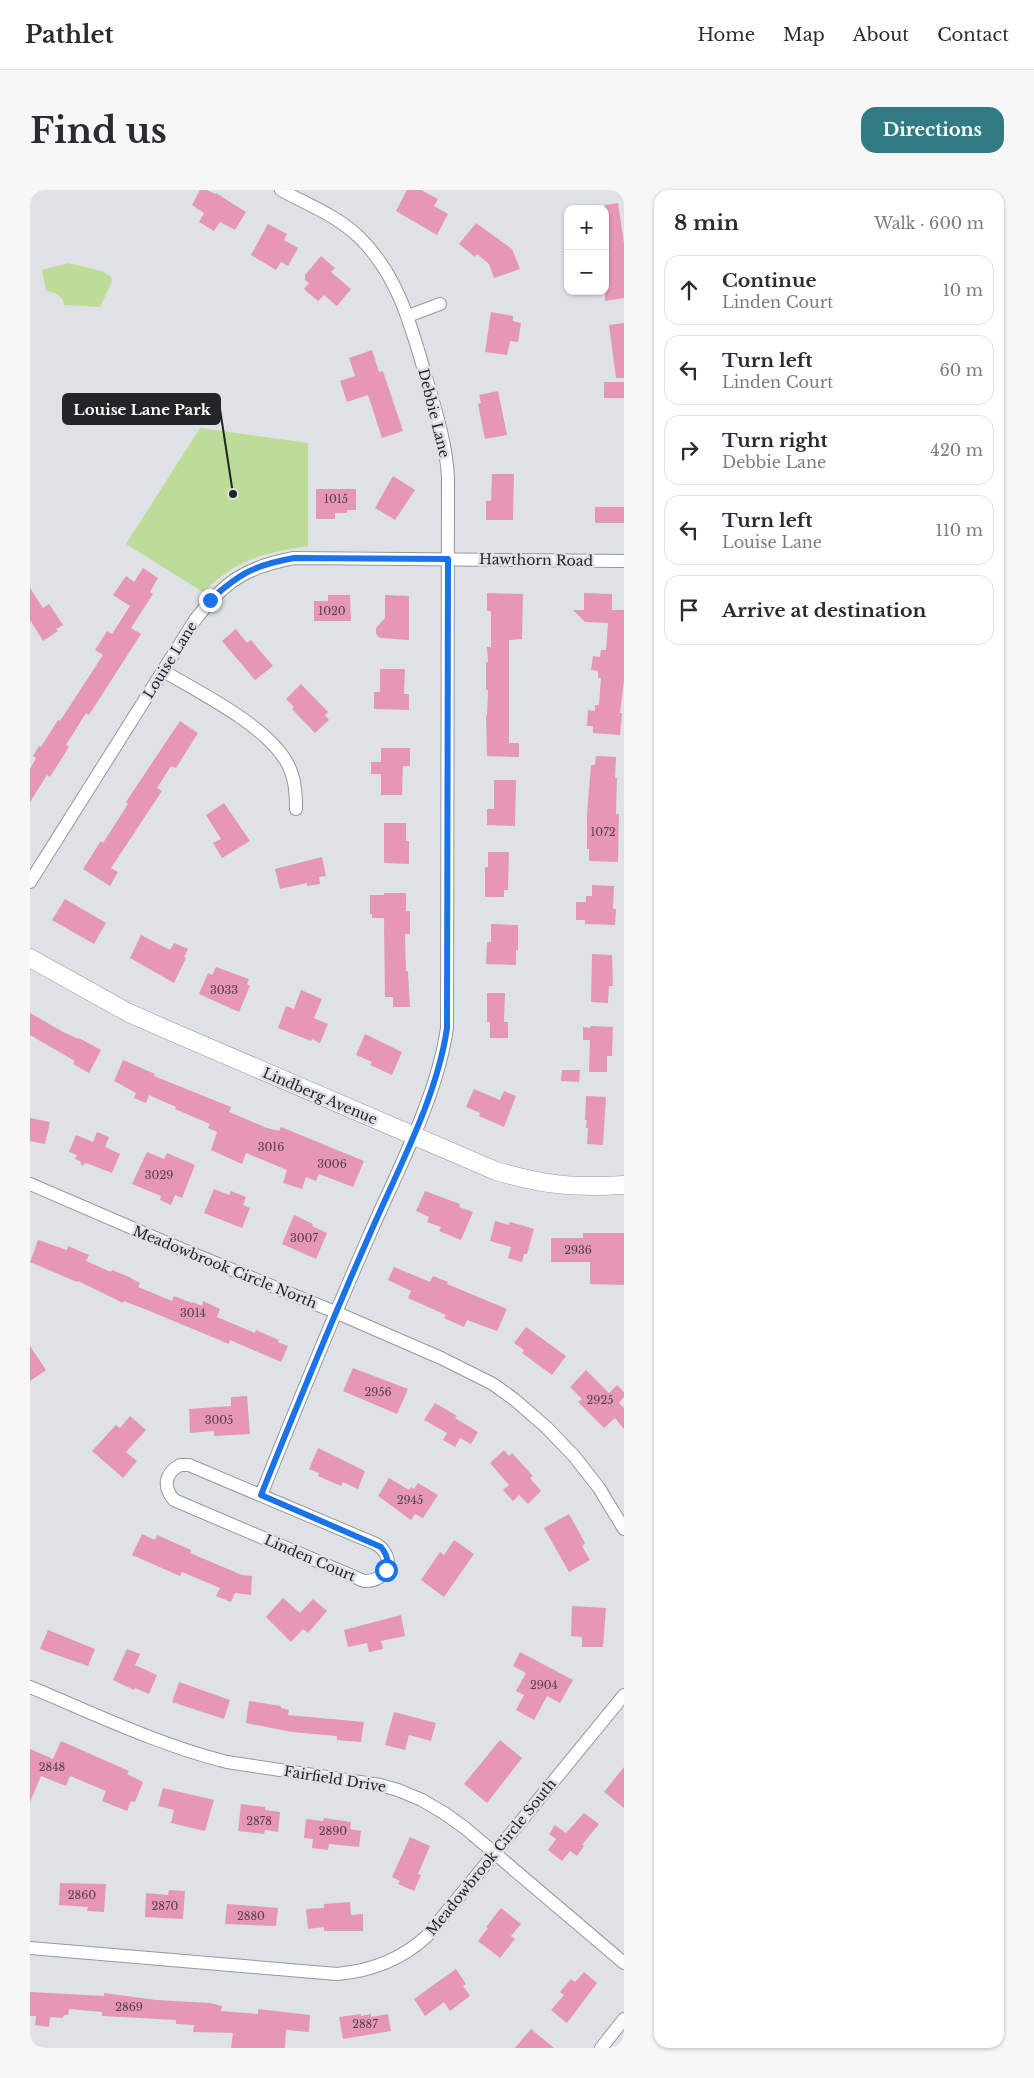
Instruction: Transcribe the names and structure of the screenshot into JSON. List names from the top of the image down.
{
  "streets": {
    "street": [
      "Debbie Lane",
      "Hawthorn Road",
      "Louise Lane",
      "Lindberg Avenue",
      "Meadowbrook Circle North",
      "Linden Court",
      "Fairfield Drive",
      "Meadowbrook Circle South"
    ]
  },
  "crossings": [
    ["Debbie Lane", "Hawthorn Road"],
    ["Debbie Lane", "Louise Lane"],
    ["Debbie Lane", "Lindberg Avenue"],
    ["Debbie Lane", "Meadowbrook Circle North"],
    ["Debbie Lane", "Linden Court"],
    ["Hawthorn Road", "Louise Lane"],
    ["Fairfield Drive", "Meadowbrook Circle South"]
  ],
  "places": ["Louise Lane Park"],
  "house_numbers": [
    "1015",
    "1020",
    "1072",
    "3033",
    "3016",
    "3006",
    "3029",
    "3007",
    "2936",
    "3014",
    "2956",
    "2925",
    "3005",
    "2945",
    "2904",
    "2848",
    "2878",
    "2890",
    "2860",
    "2870",
    "2880",
    "2869",
    "2887"
  ],
  "page": {
    "header": "Pathlet",
    "nav": [
      "Home",
      "Map",
      "About",
      "Contact"
    ],
    "buttons": "Directions",
    "title": "Find us",
    "heading": ["8 min", "Walk · 600 m"],
    "map_buttons": ["+", "−"],
    "list": [
      ["Continue", "Linden Court", "10 m"],
      ["Turn left", "Linden Court", "60 m"],
      ["Turn right", "Debbie Lane", "420 m"],
      ["Turn left", "Louise Lane", "110 m"],
      "Arrive at destination"
    ]
  }
}
